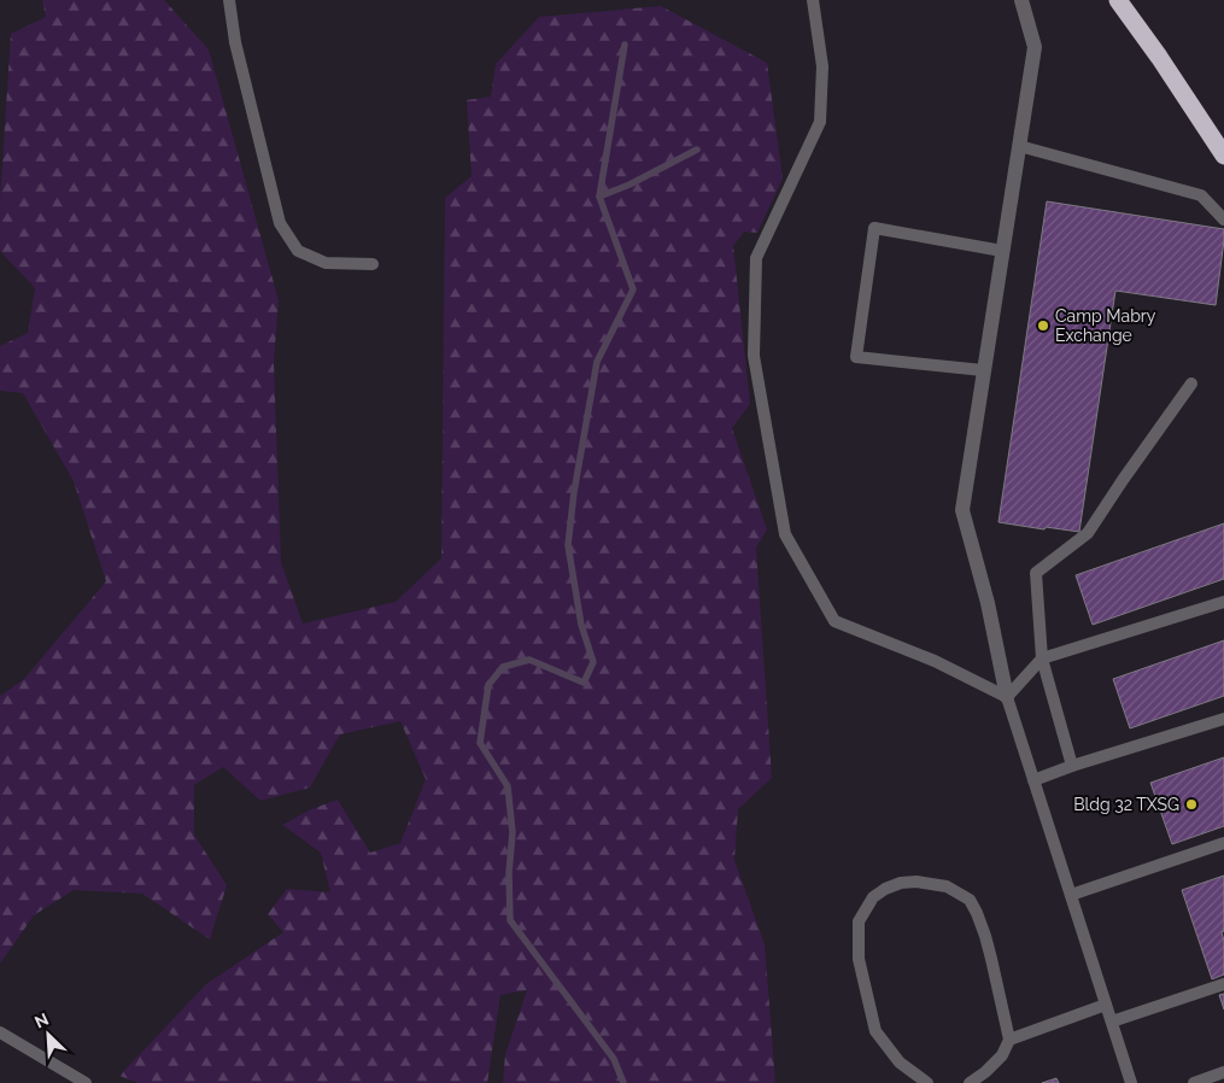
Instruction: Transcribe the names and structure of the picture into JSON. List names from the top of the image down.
{
  "places": ["Camp Mabry Exchange", "Bldg 32 TXSG"],
  "north": "top left"
}
